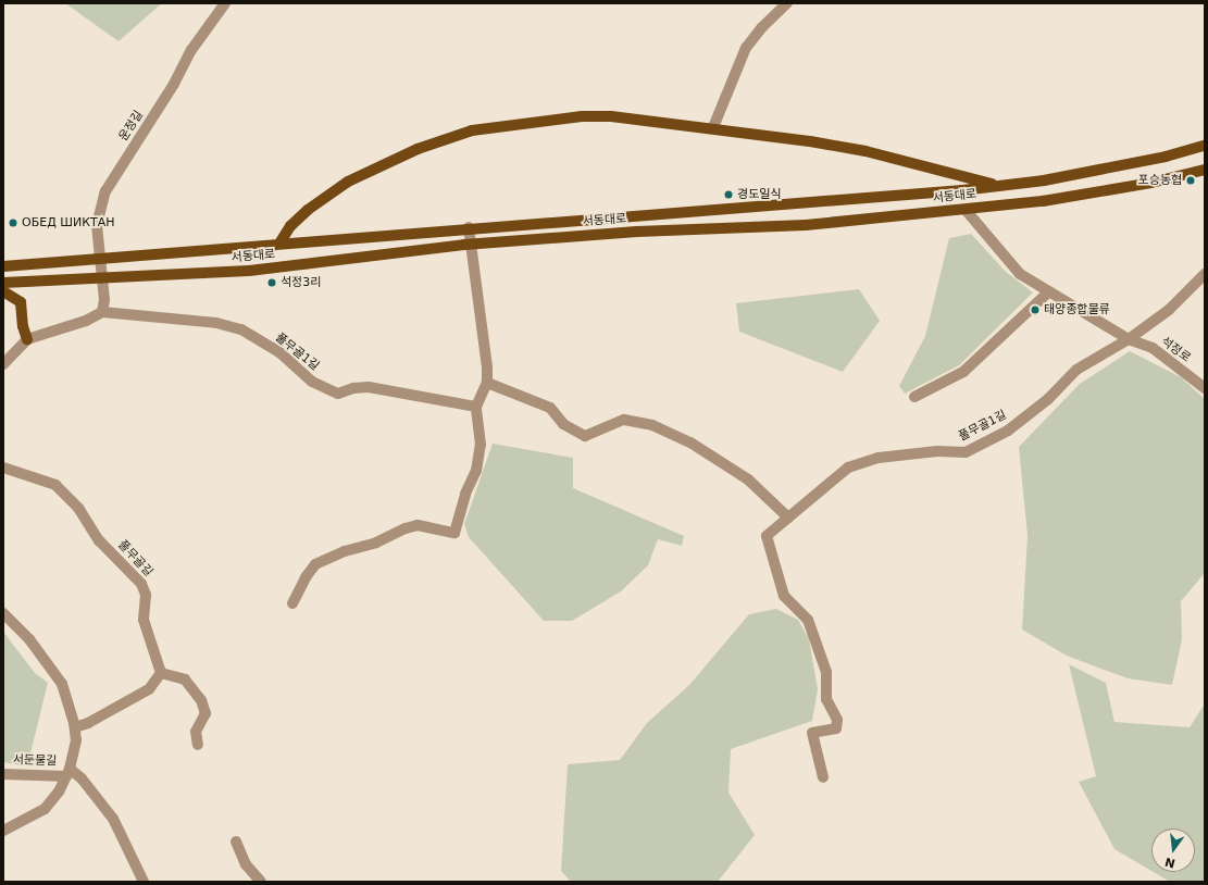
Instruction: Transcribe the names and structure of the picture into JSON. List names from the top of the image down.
{
  "streets": {
    "main road": ["서동대로"],
    "street": [
      "운정길",
      "석정로",
      "풀무골1길",
      "풀무골길",
      "서둔물길"
    ]
  },
  "crossings": [
    ["운정길", "서동대로"],
    ["석정로", "풀무골1길"]
  ],
  "places": [
    "포승농협",
    "경도일식",
    "ОБЕД ШИКТАН",
    "석정3리",
    "태양종합물류"
  ],
  "north": "bottom"
}
